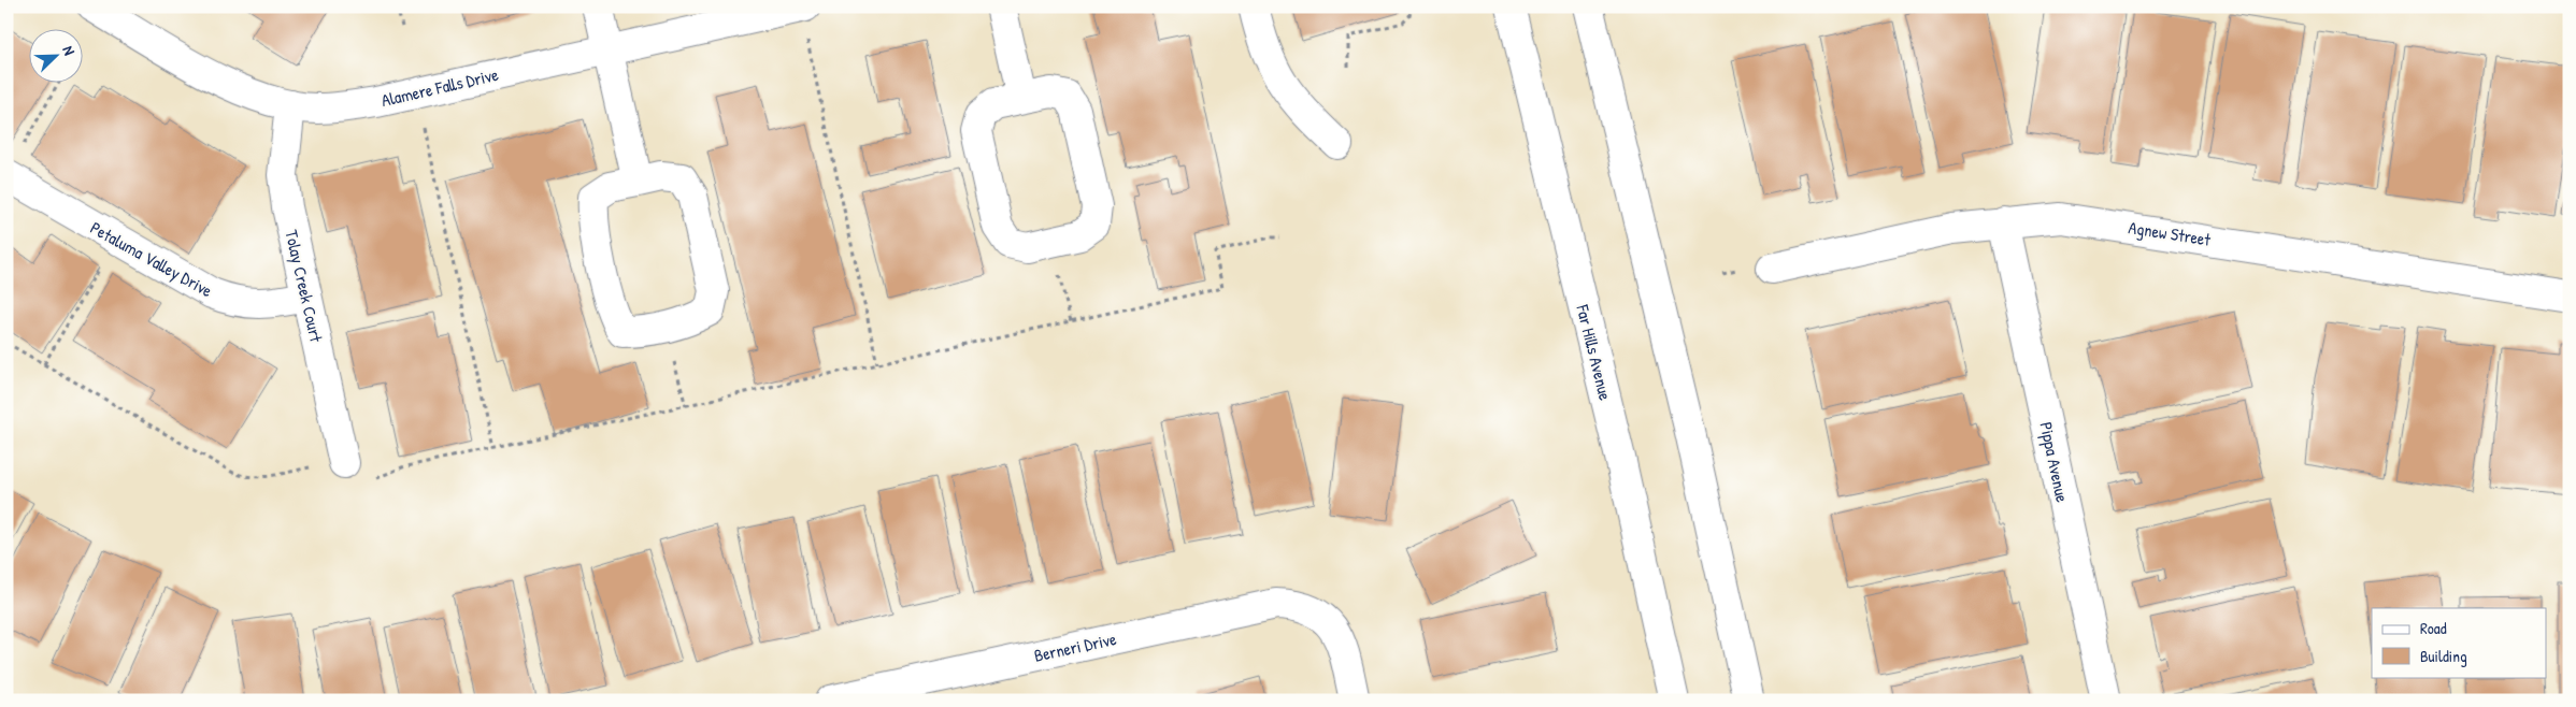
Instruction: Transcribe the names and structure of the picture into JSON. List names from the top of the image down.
{
  "streets": {
    "street": [
      "Alamere Falls Drive",
      "Agnew Street",
      "Petaluma Valley Drive",
      "Tolay Creek Court",
      "Far Hills Avenue",
      "Pippa Avenue",
      "Berneri Drive"
    ]
  },
  "crossings": [
    ["Alamere Falls Drive", "Tolay Creek Court"],
    ["Agnew Street", "Pippa Avenue"],
    ["Petaluma Valley Drive", "Tolay Creek Court"]
  ],
  "legend": ["Road", "Building"],
  "north": "top right"
}
